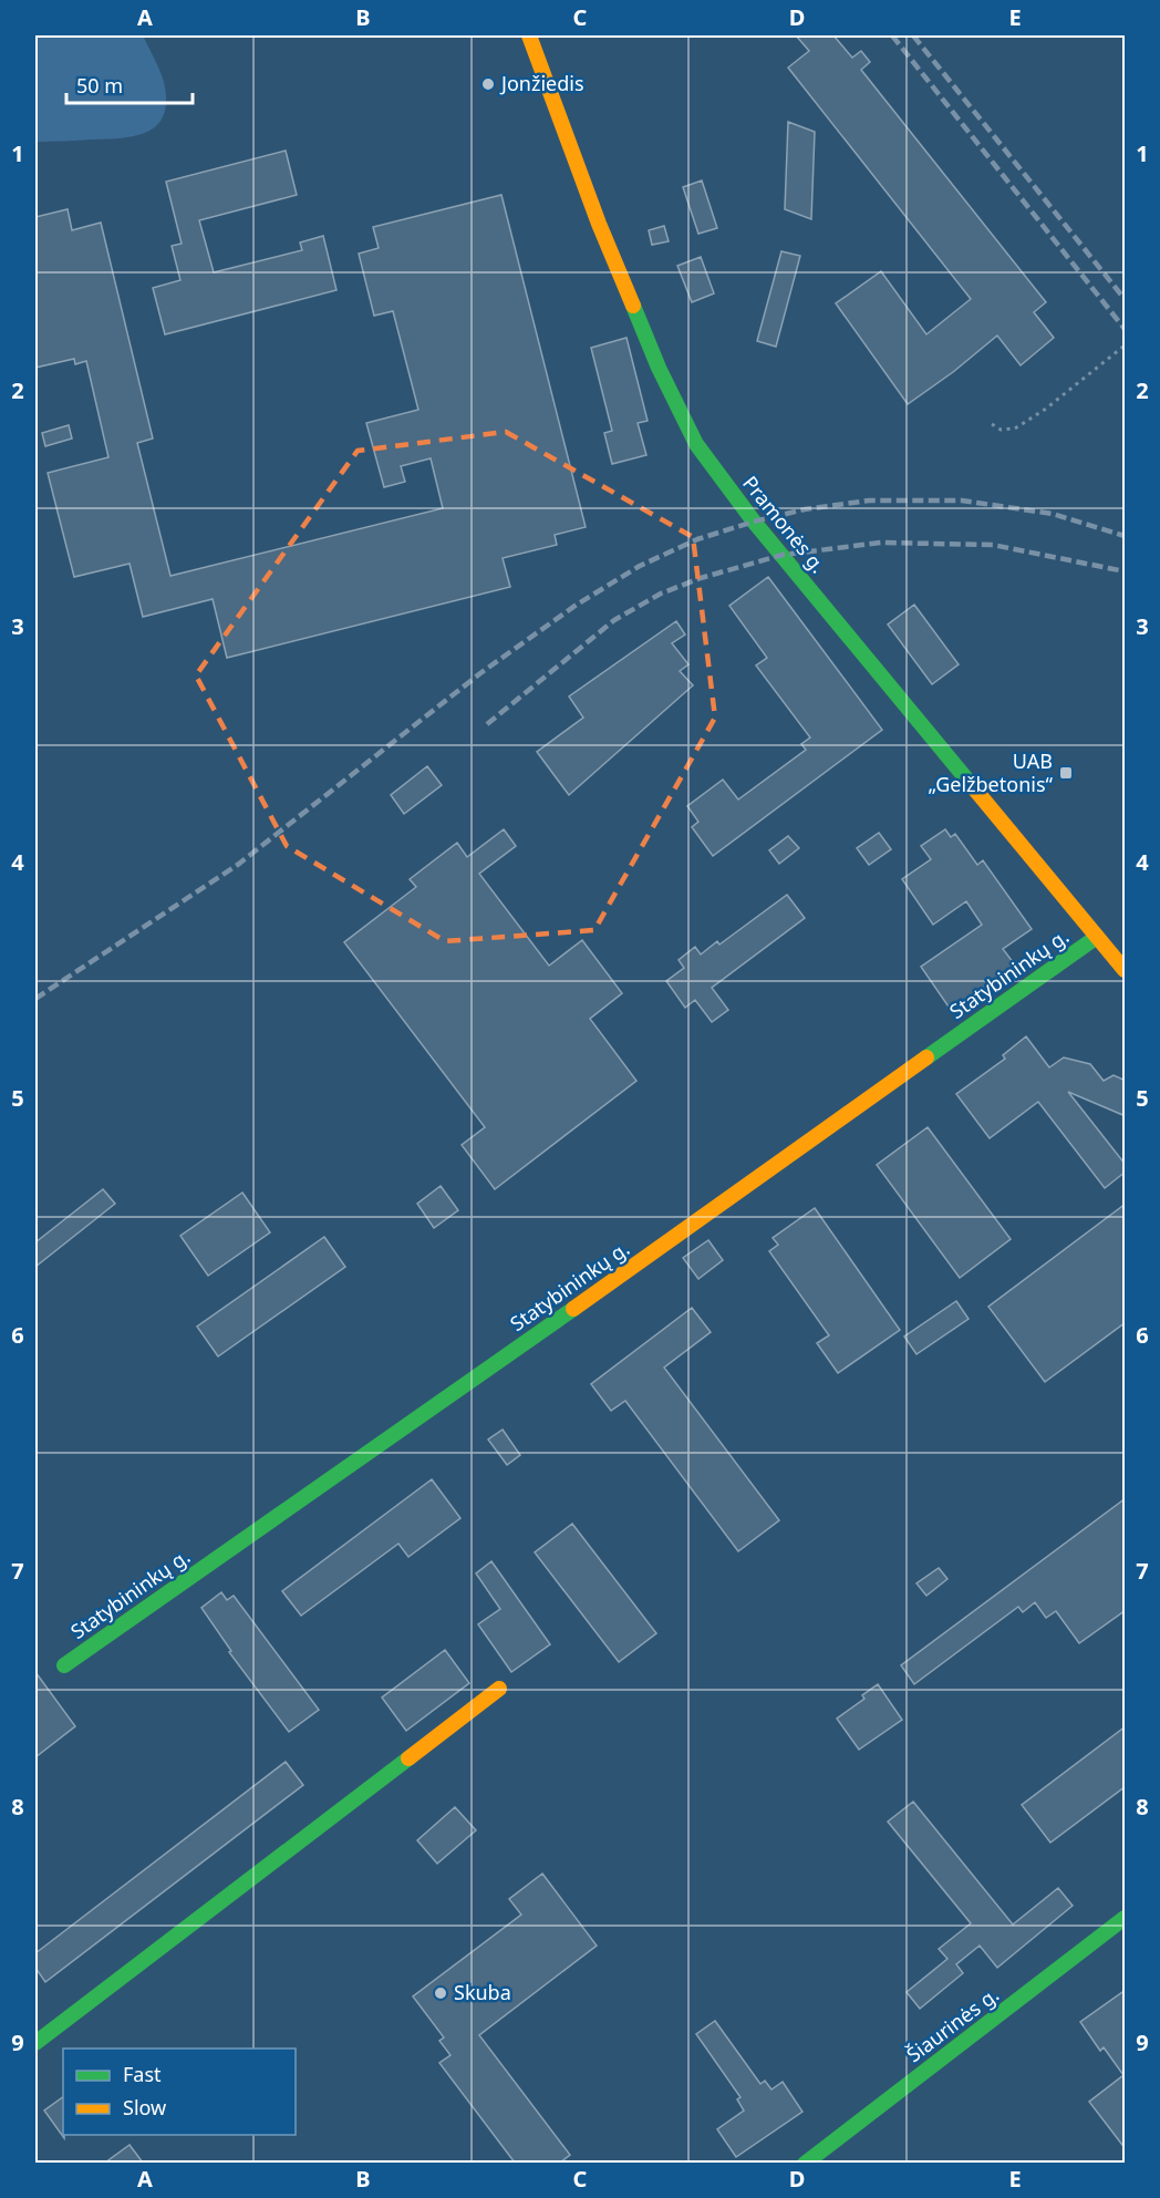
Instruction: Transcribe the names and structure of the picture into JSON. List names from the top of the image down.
{
  "streets": {
    "street": ["Pramonės g.", "Statybininkų g.", "Šiaurinės g."]
  },
  "crossings": [
    ["Pramonės g.", "Statybininkų g."]
  ],
  "places": {
    "other": ["Jonžiedis", "Skuba"],
    "transit": ["UAB „Gelžbetonis“"]
  },
  "legend": ["Fast", "Slow"],
  "scale_bar": "50 m",
  "grid": {
    "columns": [
      "A",
      "B",
      "C",
      "D",
      "E"
    ],
    "rows": [
      "1",
      "2",
      "3",
      "4",
      "5",
      "6",
      "7",
      "8",
      "9"
    ]
  }
}
